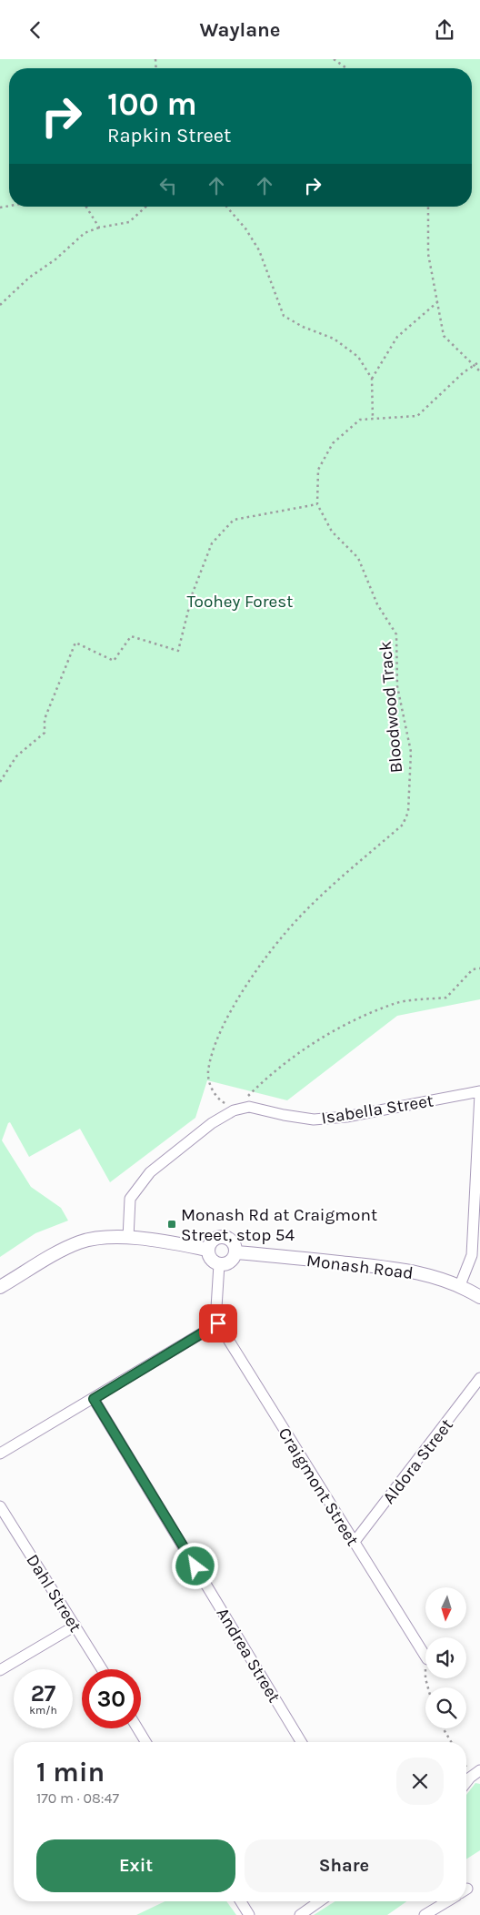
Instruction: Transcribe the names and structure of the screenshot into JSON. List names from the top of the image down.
{
  "streets": {
    "street": [
      "Isabella Street",
      "Monash Road",
      "Aldora Street",
      "Craigmont Street",
      "Dahl Street",
      "Andrea Street"
    ],
    "path": ["Bloodwood Track"]
  },
  "crossings": [
    ["Bloodwood Track", "Isabella Street"],
    ["Monash Road", "Craigmont Street"],
    ["Aldora Street", "Craigmont Street"]
  ],
  "parks": ["Toohey Forest"],
  "places": {
    "transit": ["Monash Rd at Craigmont Street, stop 54"]
  },
  "north": "bottom",
  "page": {
    "header": "Waylane",
    "turn": ["100 m", "Rapkin Street"],
    "speed": "27 km/h",
    "limit": "30",
    "heading": ["1 min", "170 m · 08:47"],
    "buttons": ["Exit", "Share"]
  }
}
